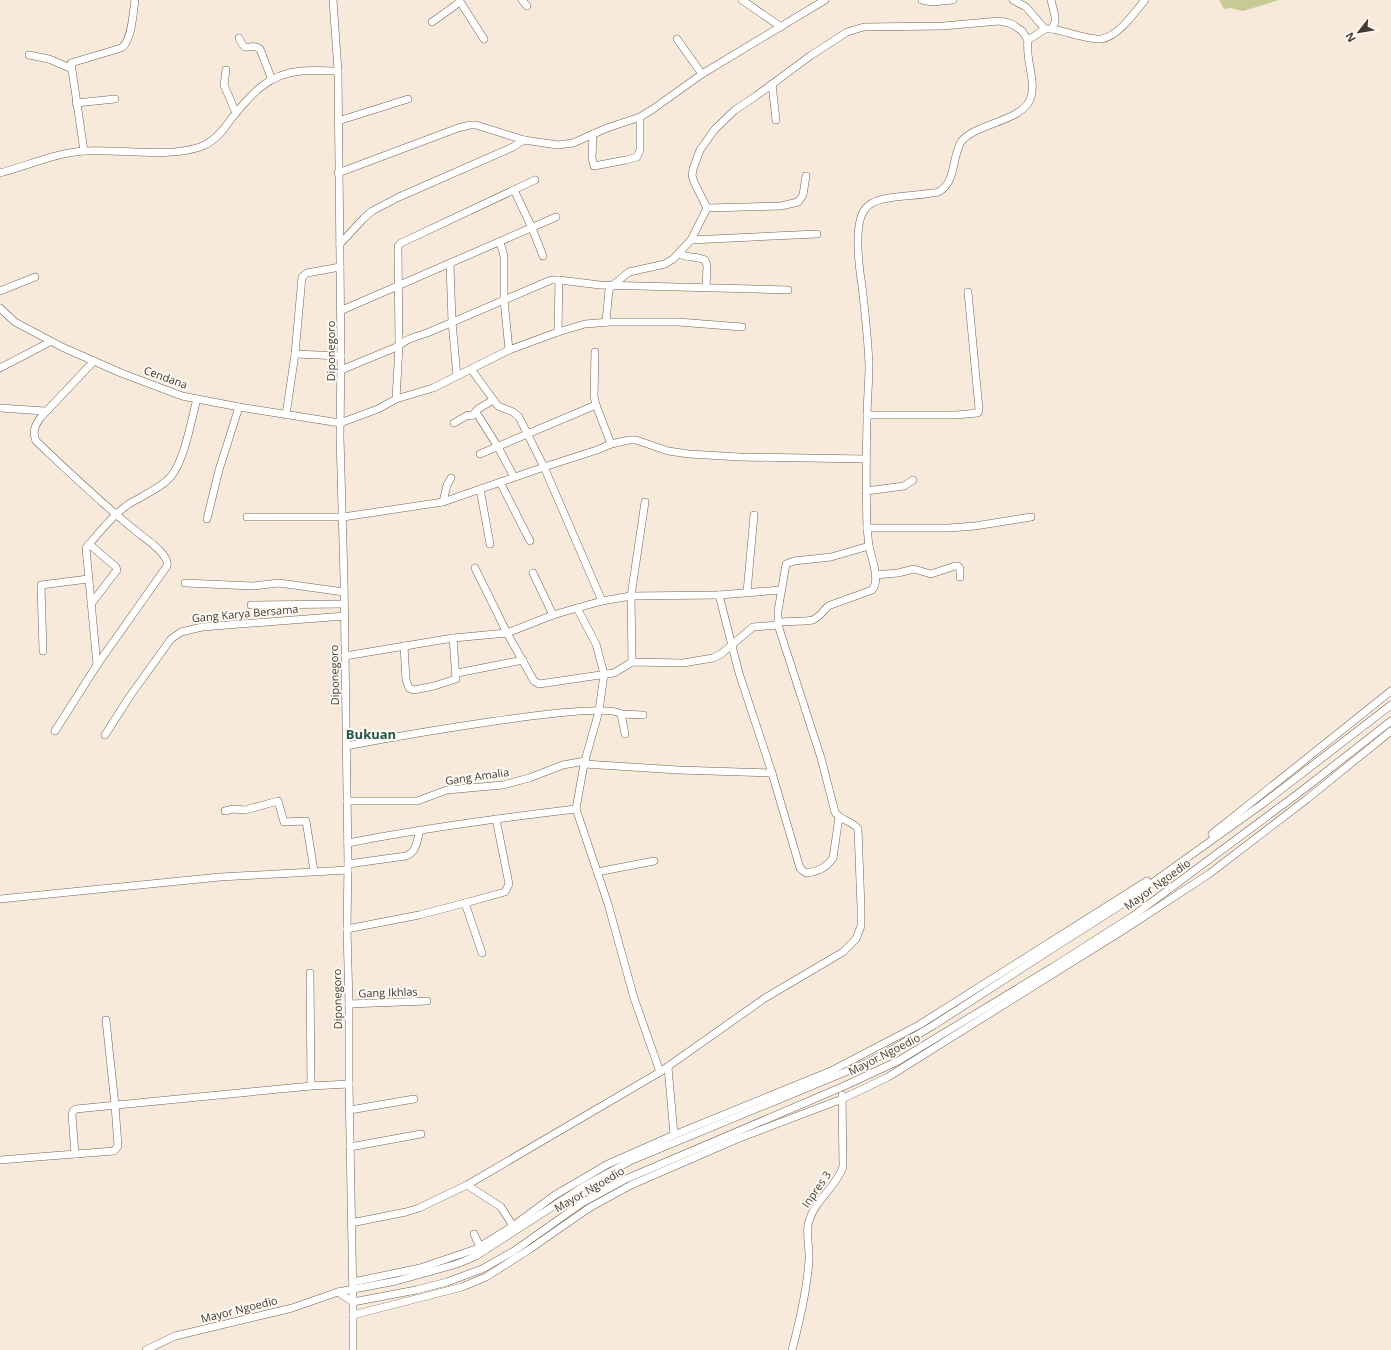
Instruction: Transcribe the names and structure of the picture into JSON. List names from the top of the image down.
{
  "streets": {
    "street": [
      "Diponegoro",
      "Cendana",
      "Gang Karya Bersama",
      "Gang Amalia",
      "Mayor Ngoedio",
      "Gang Ikhlas",
      "Inpres 3"
    ]
  },
  "crossings": [
    ["Diponegoro", "Cendana"],
    ["Diponegoro", "Gang Karya Bersama"],
    ["Diponegoro", "Gang Amalia"],
    ["Diponegoro", "Mayor Ngoedio"],
    ["Diponegoro", "Gang Ikhlas"],
    ["Mayor Ngoedio", "Inpres 3"]
  ],
  "districts": ["Bukuan"],
  "north": "bottom left"
}
